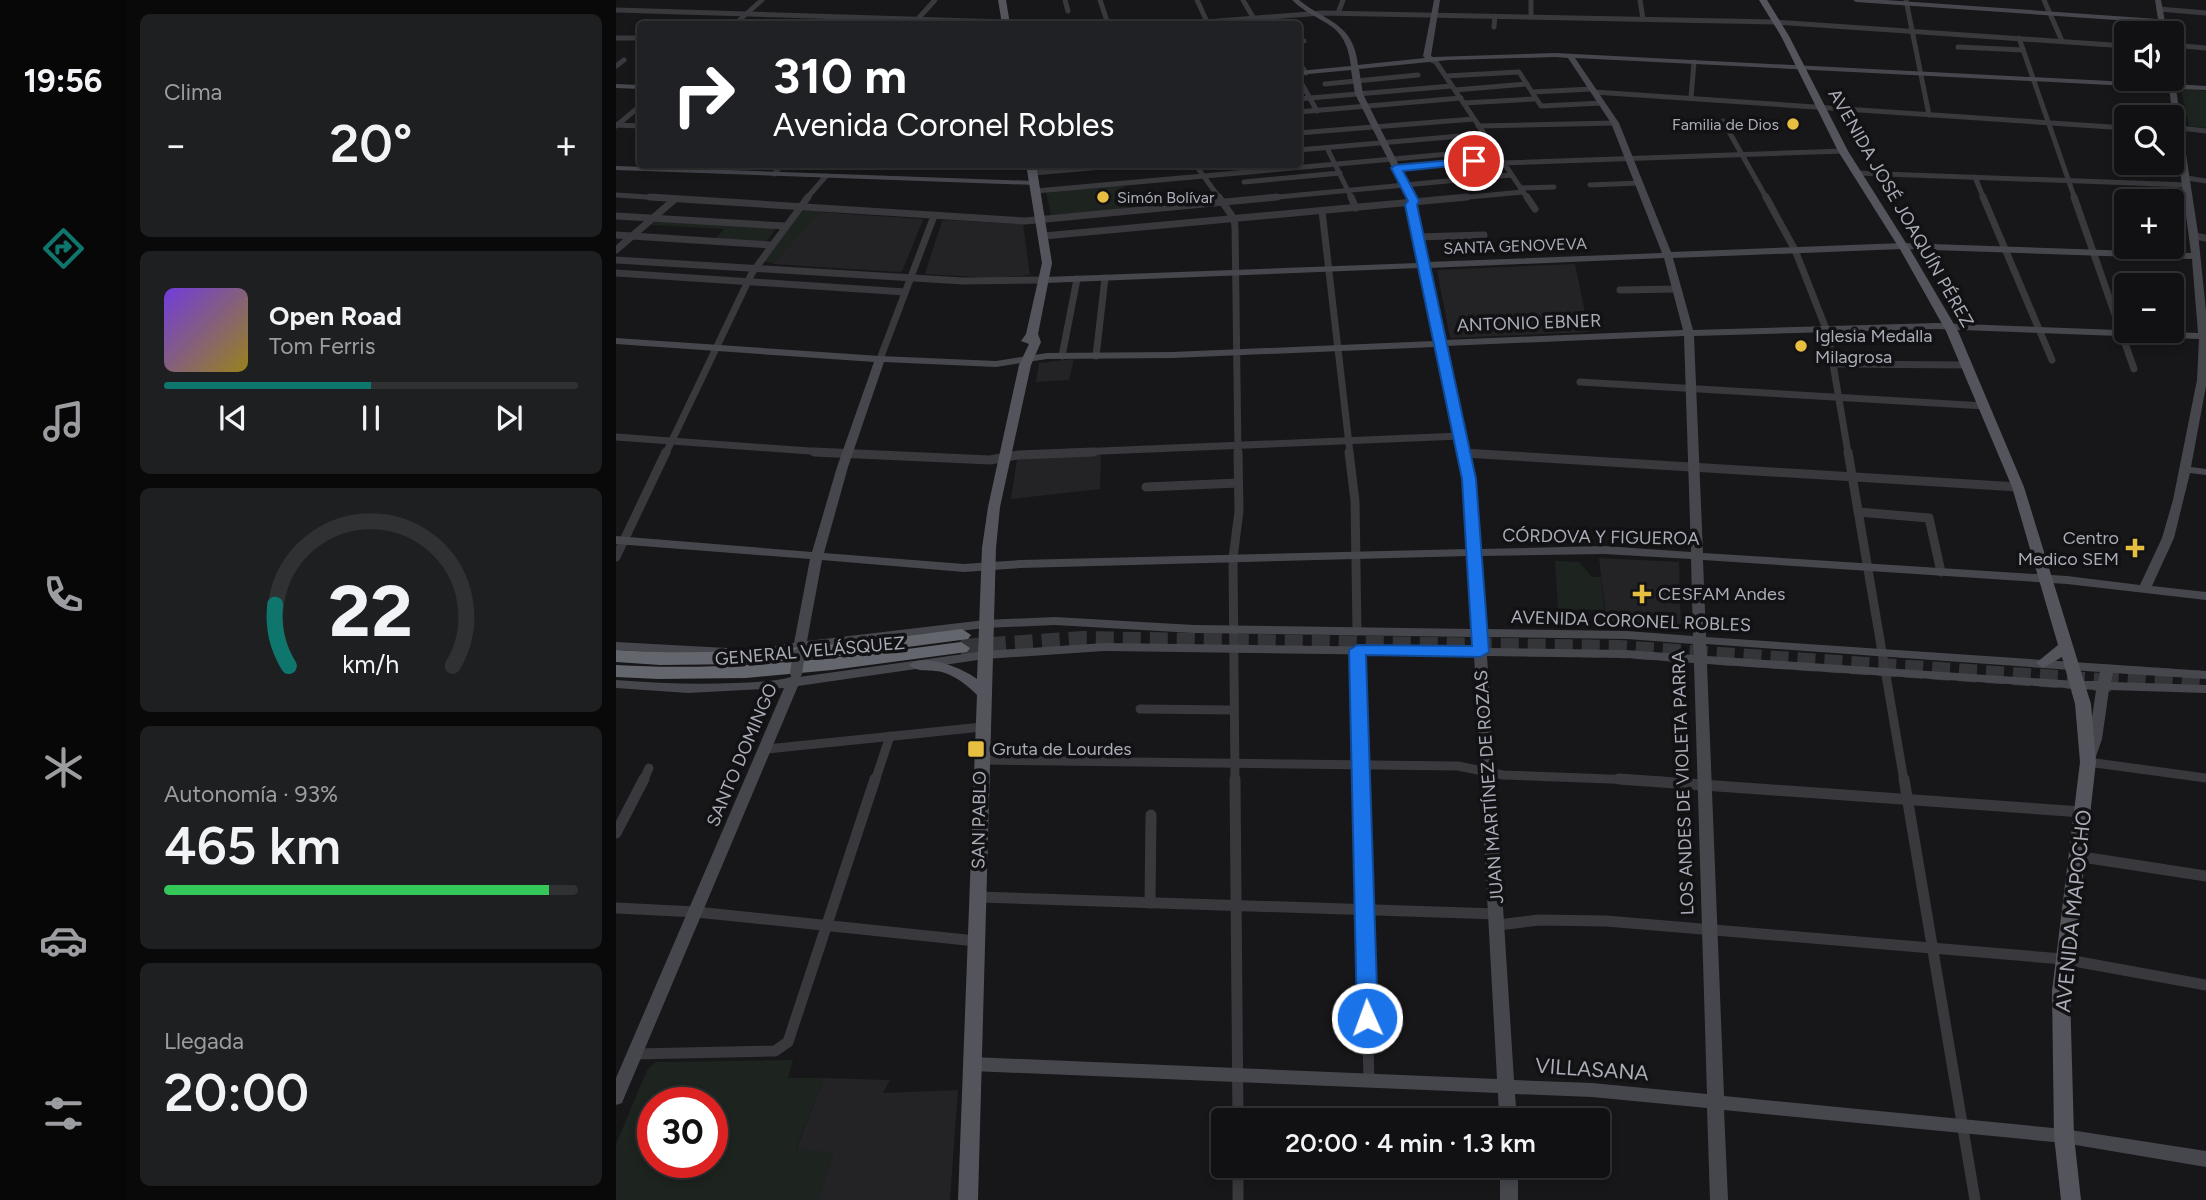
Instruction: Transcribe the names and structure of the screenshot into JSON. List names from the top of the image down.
{
  "streets": {
    "highway": ["GENERAL VELÁSQUEZ"],
    "main road": ["AVENIDA JOSÉ JOAQUÍN PÉREZ", "SAN PABLO", "AVENIDA MAPOCHO"],
    "street": [
      "SANTA GENOVEVA",
      "ANTONIO EBNER",
      "CÓRDOVA Y FIGUEROA",
      "AVENIDA CORONEL ROBLES",
      "SANTO DOMINGO",
      "LOS ANDES DE VIOLETA PARRA",
      "JUAN MARTÍNEZ DE ROZAS",
      "VILLASANA"
    ]
  },
  "crossings": [
    ["AVENIDA JOSÉ JOAQUÍN PÉREZ", "SANTA GENOVEVA"],
    ["AVENIDA JOSÉ JOAQUÍN PÉREZ", "ANTONIO EBNER"],
    ["AVENIDA JOSÉ JOAQUÍN PÉREZ", "CÓRDOVA Y FIGUEROA"],
    ["AVENIDA JOSÉ JOAQUÍN PÉREZ", "AVENIDA CORONEL ROBLES"],
    ["AVENIDA JOSÉ JOAQUÍN PÉREZ", "AVENIDA MAPOCHO"],
    ["SANTA GENOVEVA", "LOS ANDES DE VIOLETA PARRA"],
    ["SANTA GENOVEVA", "JUAN MARTÍNEZ DE ROZAS"],
    ["SANTA GENOVEVA", "SAN PABLO"],
    ["ANTONIO EBNER", "SANTO DOMINGO"],
    ["ANTONIO EBNER", "LOS ANDES DE VIOLETA PARRA"],
    ["ANTONIO EBNER", "JUAN MARTÍNEZ DE ROZAS"],
    ["ANTONIO EBNER", "SAN PABLO"],
    ["CÓRDOVA Y FIGUEROA", "SANTO DOMINGO"],
    ["CÓRDOVA Y FIGUEROA", "LOS ANDES DE VIOLETA PARRA"],
    ["CÓRDOVA Y FIGUEROA", "JUAN MARTÍNEZ DE ROZAS"],
    ["CÓRDOVA Y FIGUEROA", "SAN PABLO"],
    ["AVENIDA CORONEL ROBLES", "SANTO DOMINGO"],
    ["AVENIDA CORONEL ROBLES", "LOS ANDES DE VIOLETA PARRA"],
    ["AVENIDA CORONEL ROBLES", "JUAN MARTÍNEZ DE ROZAS"],
    ["AVENIDA CORONEL ROBLES", "SAN PABLO"],
    ["AVENIDA CORONEL ROBLES", "AVENIDA MAPOCHO"],
    ["LOS ANDES DE VIOLETA PARRA", "VILLASANA"],
    ["JUAN MARTÍNEZ DE ROZAS", "VILLASANA"],
    ["SAN PABLO", "VILLASANA"],
    ["AVENIDA MAPOCHO", "VILLASANA"]
  ],
  "places": {
    "other": ["Familia de Dios", "Simón Bolívar", "Iglesia Medalla Milagrosa"],
    "health": ["Centro Medico SEM", "CESFAM Andes"],
    "transit": ["Gruta de Lourdes"]
  },
  "page": {
    "tabs": "19:56",
    "tile": [
      "Clima",
      ["Autonomía · 93%", "465 km"],
      ["Llegada", "20:00"]
    ],
    "map_buttons": ["+", "−"],
    "turn": ["310 m", "Avenida Coronel Robles"],
    "heat": ["−", "20°", "+"],
    "song": ["Open Road", "Tom Ferris"],
    "limit": "30",
    "trip": "20:00 · 4 min · 1.3 km",
    "gauge": ["22", "km/h"]
  }
}
